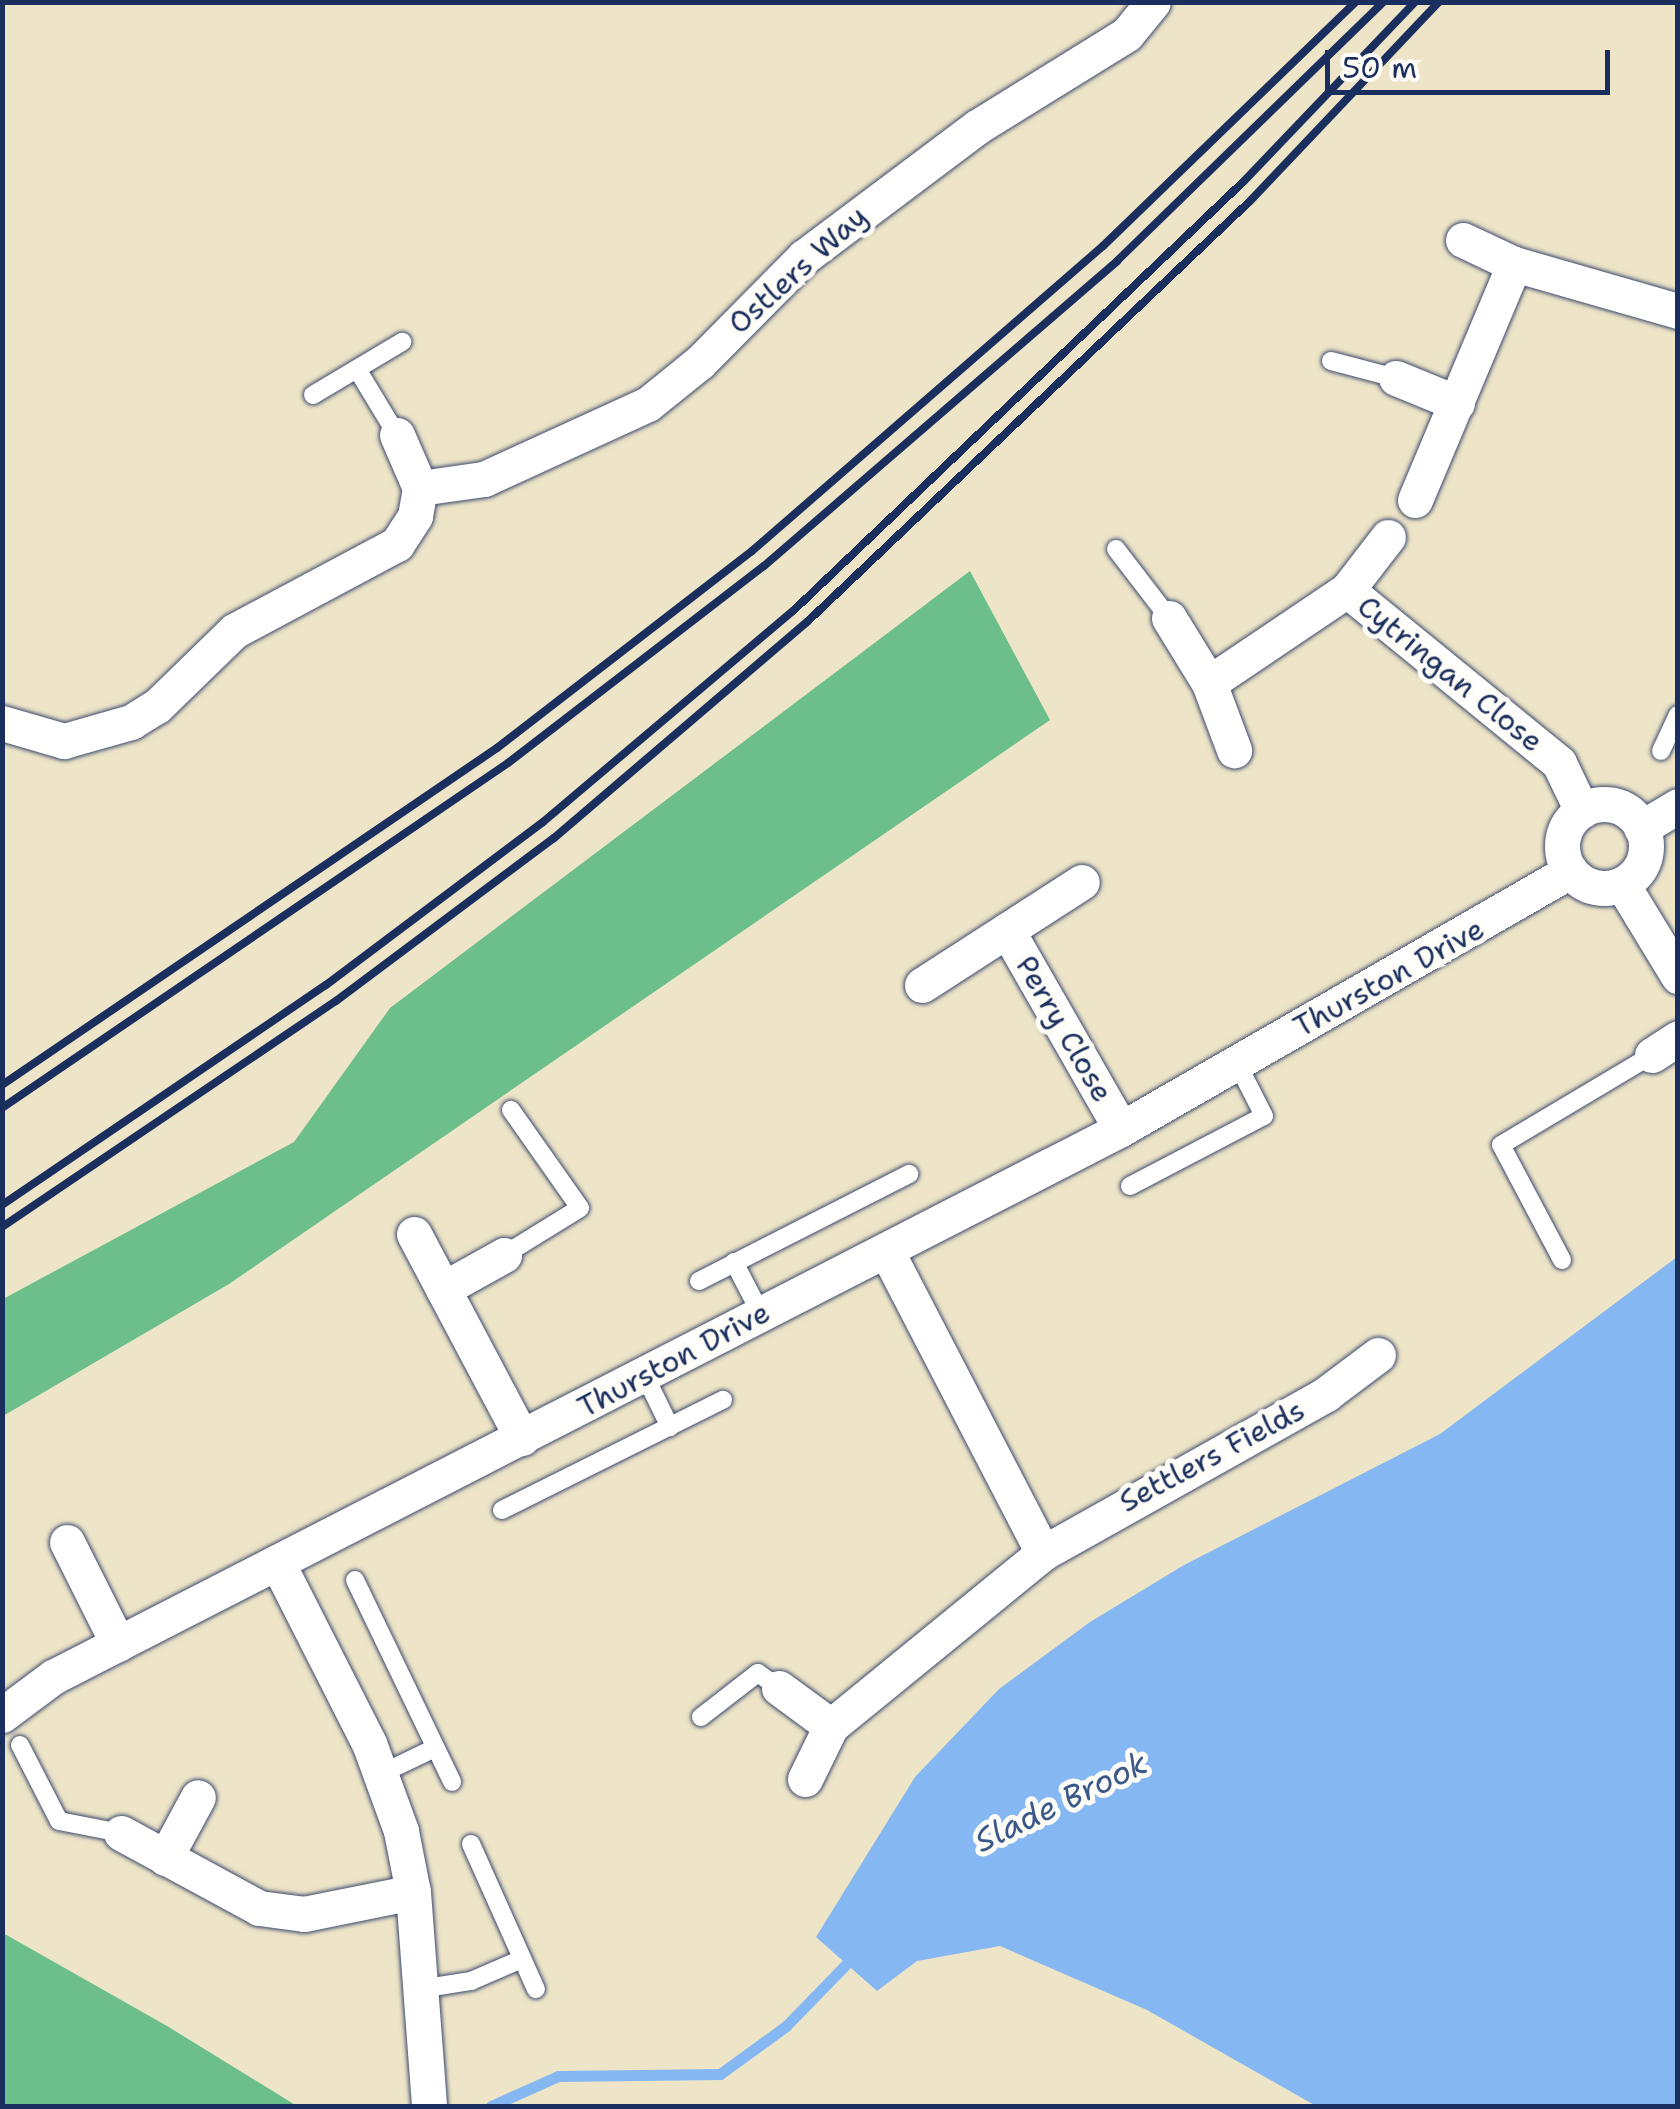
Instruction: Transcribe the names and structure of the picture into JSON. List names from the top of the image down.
{
  "streets": {
    "street": [
      "Ostlers Way",
      "Cytringan Close",
      "Thurston Drive",
      "Perry Close",
      "Settlers Fields"
    ]
  },
  "crossings": [
    ["Cytringan Close", "Thurston Drive"],
    ["Thurston Drive", "Perry Close"]
  ],
  "water": ["Slade Brook"],
  "scale_bar": "50 m"
}
